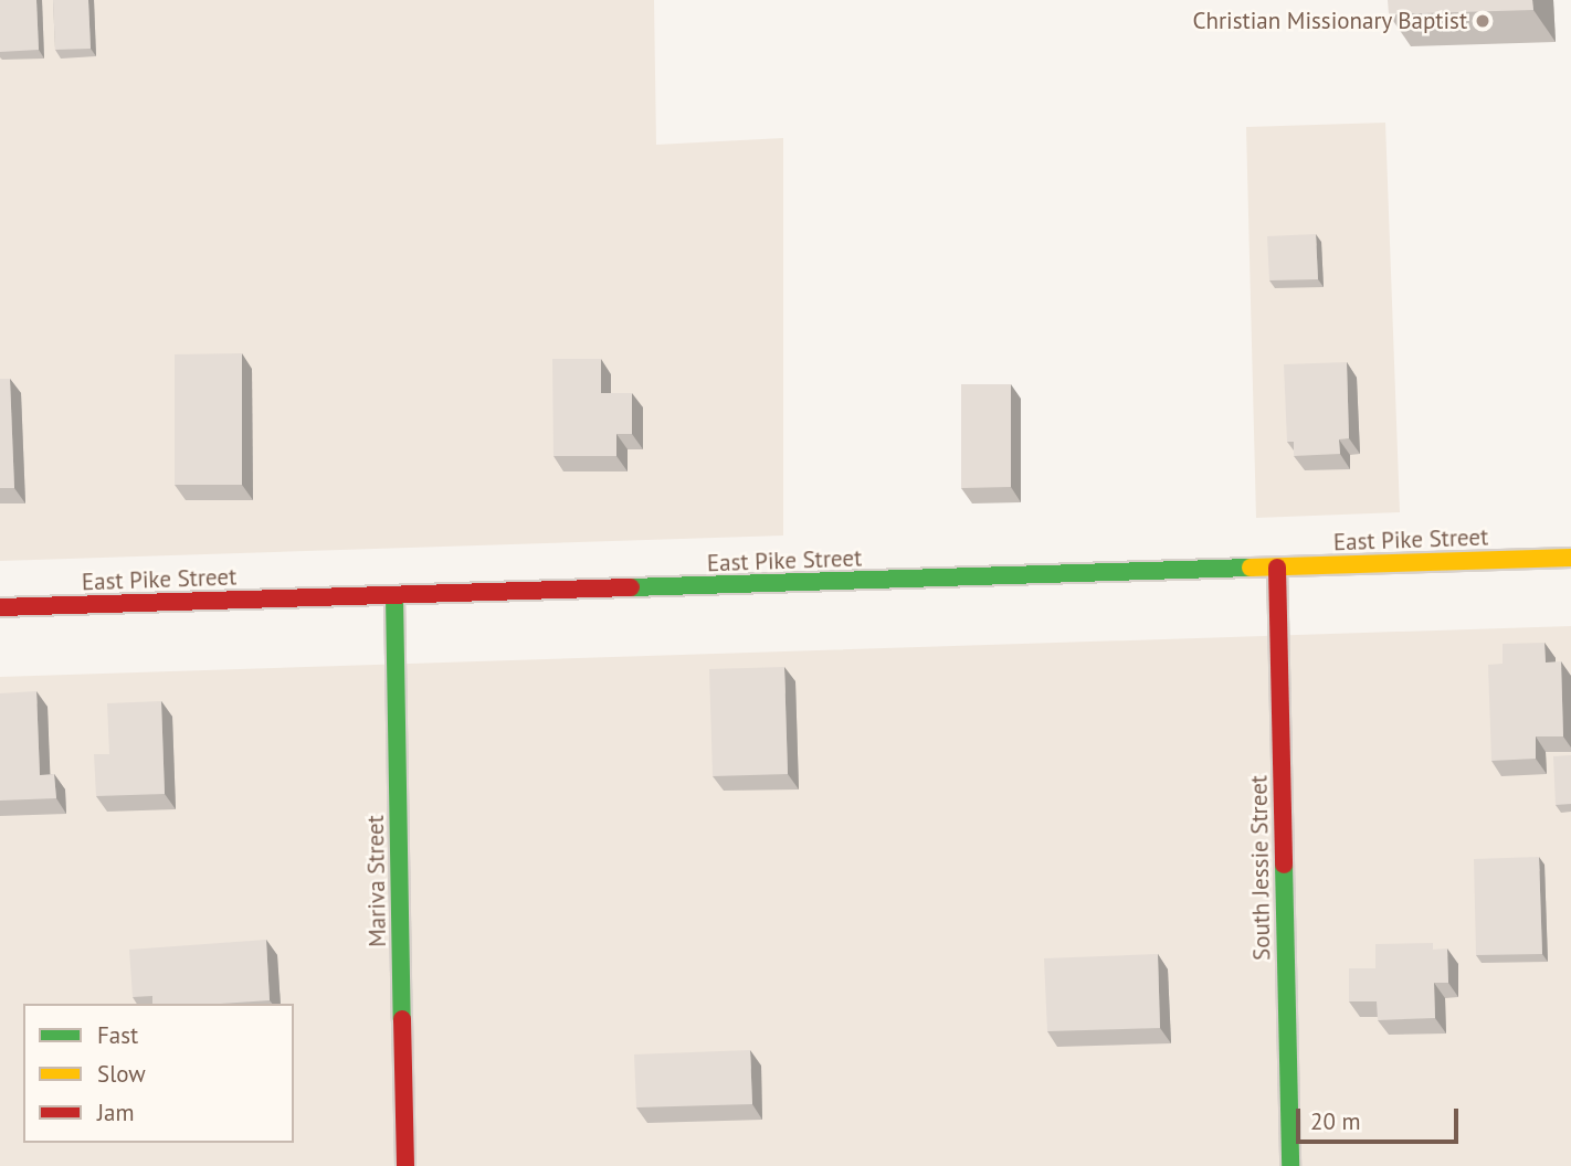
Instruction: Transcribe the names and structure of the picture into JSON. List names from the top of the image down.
{
  "streets": {
    "street": ["East Pike Street", "South Jessie Street", "Mariva Street"]
  },
  "crossings": [
    ["East Pike Street", "South Jessie Street"],
    ["East Pike Street", "Mariva Street"]
  ],
  "places": ["Christian Missionary Baptist"],
  "legend": ["Fast", "Slow", "Jam"],
  "scale_bar": "20 m"
}
